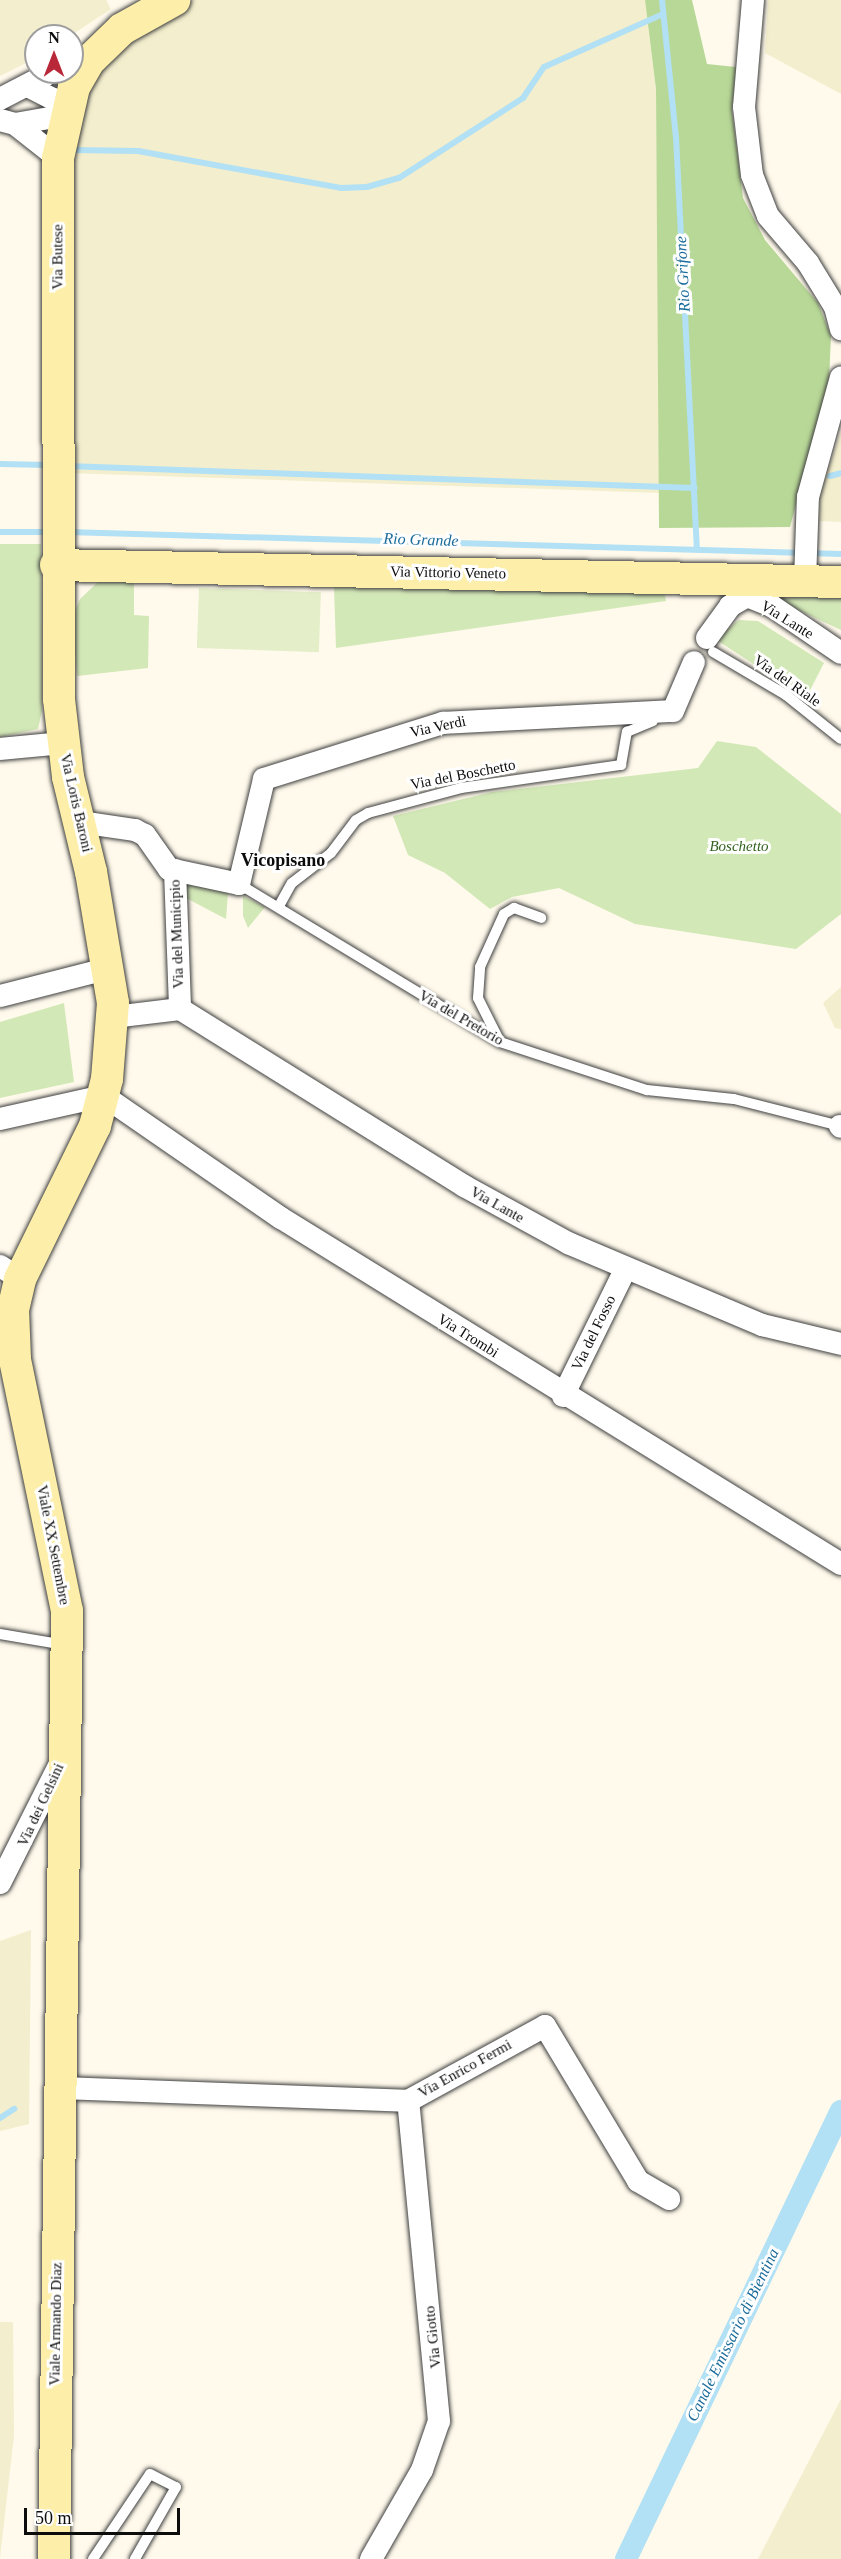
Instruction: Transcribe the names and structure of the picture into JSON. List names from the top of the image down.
{
  "streets": {
    "street": [
      "Via Butese",
      "Via Vittorio Veneto",
      "Via Lante",
      "Via Verdi",
      "Via Loris Baroni",
      "Via del Municipio",
      "Via del Pretorio",
      "Via del Fosso",
      "Via Trombi",
      "Viale XX Settembre",
      "Via dei Gelsini",
      "Via Enrico Fermi",
      "Viale Armando Diaz",
      "Via Giotto"
    ],
    "lane": ["Via del Riale", "Via del Boschetto"]
  },
  "crossings": [
    ["Via Butese", "Via Vittorio Veneto"],
    ["Via Butese", "Via Loris Baroni"],
    ["Via Vittorio Veneto", "Via Lante"],
    ["Via Vittorio Veneto", "Via Loris Baroni"],
    ["Via Lante", "Via del Municipio"],
    ["Via Lante", "Via del Fosso"],
    ["Via Verdi", "Via del Boschetto"],
    ["Via Verdi", "Via del Pretorio"],
    ["Via del Boschetto", "Via del Pretorio"],
    ["Via Loris Baroni", "Via del Municipio"],
    ["Via Loris Baroni", "Viale XX Settembre"],
    ["Via del Municipio", "Via del Pretorio"],
    ["Via del Municipio", "Viale XX Settembre"],
    ["Via del Fosso", "Via Trombi"],
    ["Via Trombi", "Viale XX Settembre"],
    ["Viale XX Settembre", "Via dei Gelsini"],
    ["Viale XX Settembre", "Via Enrico Fermi"],
    ["Viale XX Settembre", "Viale Armando Diaz"],
    ["Via Enrico Fermi", "Viale Armando Diaz"],
    ["Via Enrico Fermi", "Via Giotto"]
  ],
  "districts": ["Vicopisano"],
  "water": ["Rio Grifone", "Rio Grande", "Canale Emissario di Bientina"],
  "parks": ["Boschetto"],
  "scale_bar": "50 m",
  "north": "top"
}
